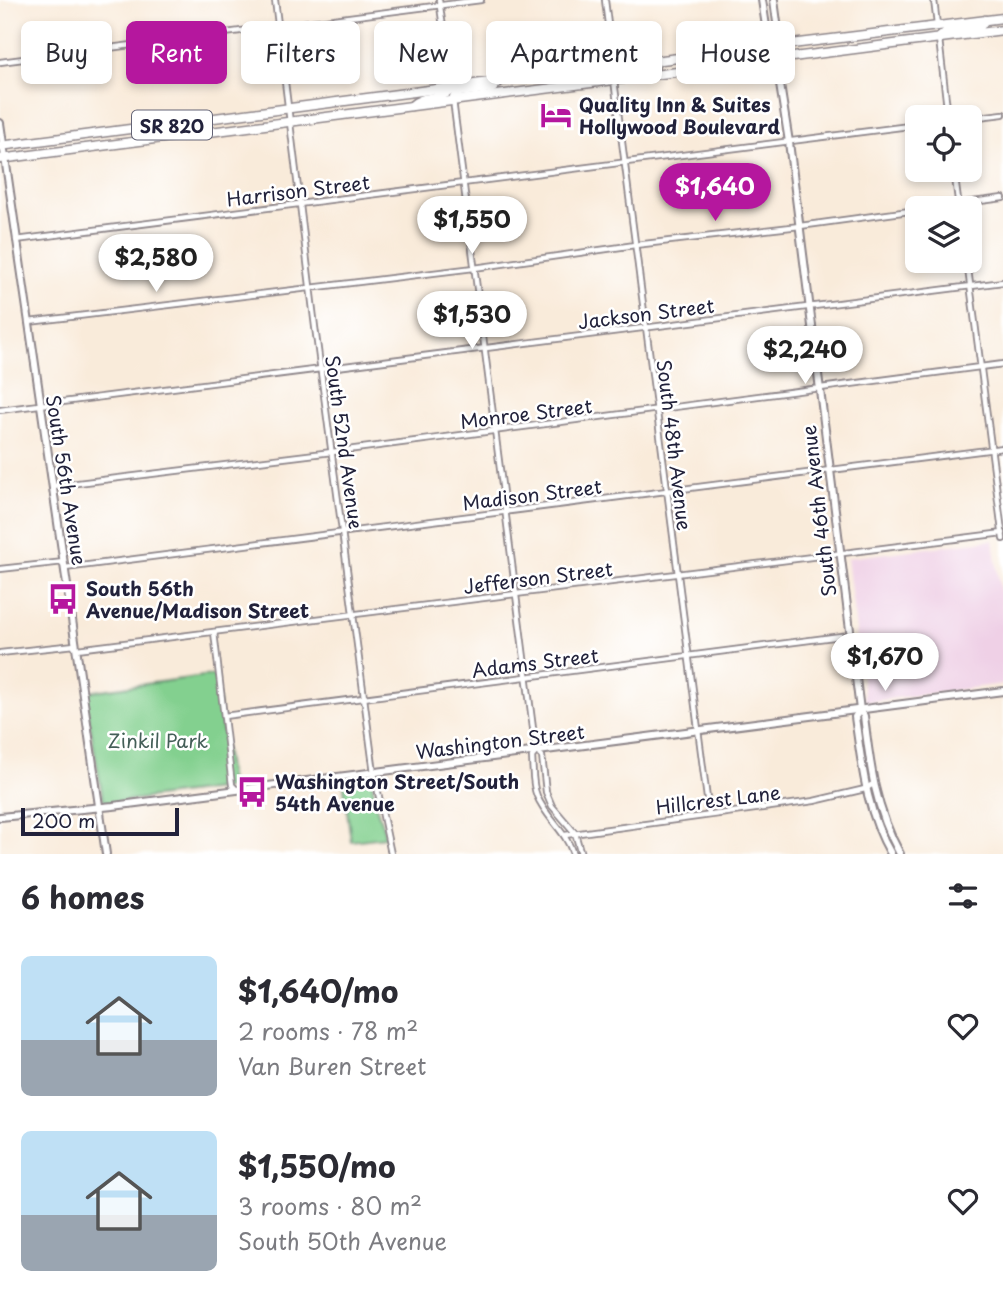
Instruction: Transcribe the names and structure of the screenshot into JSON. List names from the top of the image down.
{
  "streets": {
    "highway": ["SR 820"],
    "street": [
      "Harrison Street",
      "Jackson Street",
      "Monroe Street",
      "South 52nd Avenue",
      "South 48th Avenue",
      "South 56th Avenue",
      "Madison Street",
      "South 46th Avenue",
      "Jefferson Street",
      "Adams Street",
      "Washington Street",
      "Hillcrest Lane"
    ]
  },
  "crossings": [
    ["SR 820", "South 52nd Avenue"],
    ["SR 820", "South 56th Avenue"],
    ["Harrison Street", "South 52nd Avenue"],
    ["Harrison Street", "South 48th Avenue"],
    ["Harrison Street", "South 56th Avenue"],
    ["Harrison Street", "South 46th Avenue"],
    ["Jackson Street", "South 52nd Avenue"],
    ["Jackson Street", "South 48th Avenue"],
    ["Jackson Street", "South 56th Avenue"],
    ["Jackson Street", "South 46th Avenue"],
    ["Monroe Street", "South 52nd Avenue"],
    ["Monroe Street", "South 48th Avenue"],
    ["Monroe Street", "South 56th Avenue"],
    ["Monroe Street", "South 46th Avenue"],
    ["South 52nd Avenue", "Madison Street"],
    ["South 52nd Avenue", "Jefferson Street"],
    ["South 52nd Avenue", "Adams Street"],
    ["South 52nd Avenue", "Washington Street"],
    ["South 48th Avenue", "Madison Street"],
    ["South 48th Avenue", "Jefferson Street"],
    ["South 48th Avenue", "Adams Street"],
    ["South 48th Avenue", "Washington Street"],
    ["South 48th Avenue", "Hillcrest Lane"],
    ["South 56th Avenue", "Madison Street"],
    ["South 56th Avenue", "Jefferson Street"],
    ["South 56th Avenue", "Washington Street"],
    ["Madison Street", "South 46th Avenue"],
    ["South 46th Avenue", "Jefferson Street"],
    ["South 46th Avenue", "Adams Street"],
    ["South 46th Avenue", "Washington Street"],
    ["South 46th Avenue", "Hillcrest Lane"]
  ],
  "parks": ["Zinkil Park"],
  "places": {
    "hotel": ["Quality Inn & Suites Hollywood Boulevard"],
    "bus stop": ["South 56th Avenue/Madison Street", "Washington Street/South 54th Avenue"]
  },
  "scale_bar": "200 m",
  "page": {
    "chip": [
      "Buy",
      "Rent",
      "Filters",
      "New",
      "Apartment",
      "House"
    ],
    "price": [
      "$1,640",
      "$1,550",
      "$2,580",
      "$1,530",
      "$2,240",
      "$1,670"
    ],
    "scale": "200 m",
    "heading": "6 homes",
    "list": [
      {
        "name": "$1,640/mo",
        "note": "2 rooms · 78 m² · Van Buren Street"
      },
      {
        "name": "$1,550/mo",
        "note": "3 rooms · 80 m² · South 50th Avenue"
      }
    ]
  }
}
